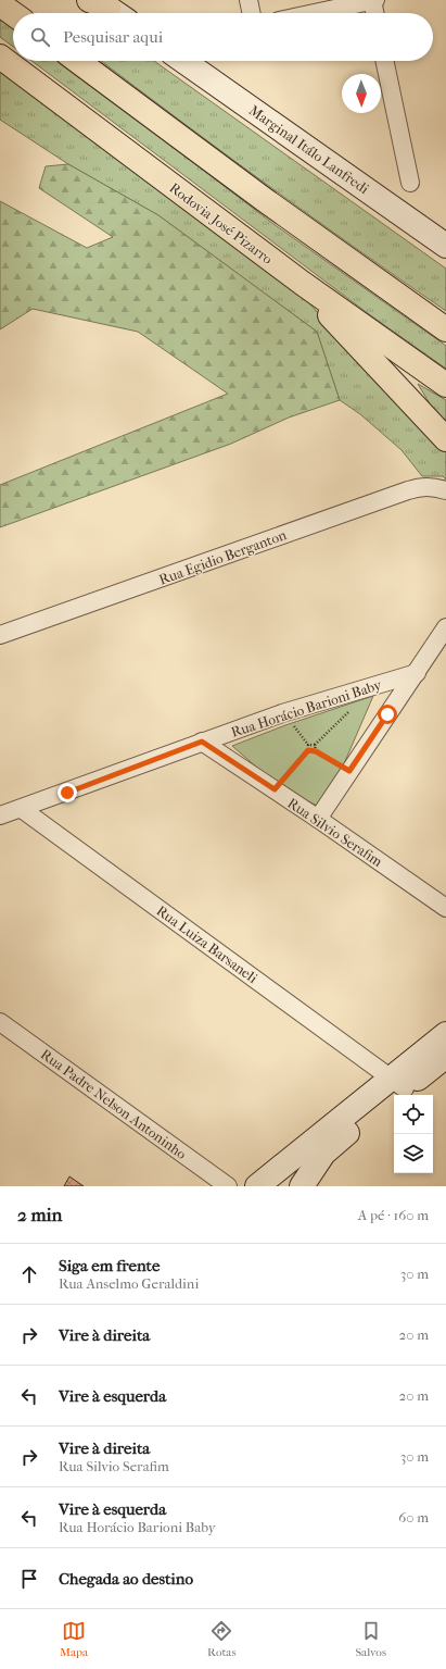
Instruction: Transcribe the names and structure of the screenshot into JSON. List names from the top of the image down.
{
  "streets": {
    "main road": ["Marginal Itálo Lanfredi", "Rodovia José Pizarro"],
    "street": [
      "Rua Egidio Berganton",
      "Rua Horácio Barioni Baby",
      "Rua Silvio Serafim",
      "Rua Luiza Barsaneli",
      "Rua Padre Nelson Antoninho"
    ]
  },
  "crossings": [
    ["Rua Horácio Barioni Baby", "Rua Silvio Serafim"],
    ["Rua Horácio Barioni Baby", "Rua Luiza Barsaneli"]
  ],
  "north": "bottom",
  "page": {
    "search": "Pesquisar aqui",
    "heading": ["2 min", "A pé · 160 m"],
    "list": [
      ["Siga em frente", "Rua Anselmo Geraldini", "30 m"],
      ["Vire à direita", "20 m"],
      ["Vire à esquerda", "20 m"],
      ["Vire à direita", "Rua Silvio Serafim", "30 m"],
      ["Vire à esquerda", "Rua Horácio Barioni Baby", "60 m"],
      "Chegada ao destino"
    ],
    "nav": ["Mapa", "Rotas", "Salvos"]
  }
}
